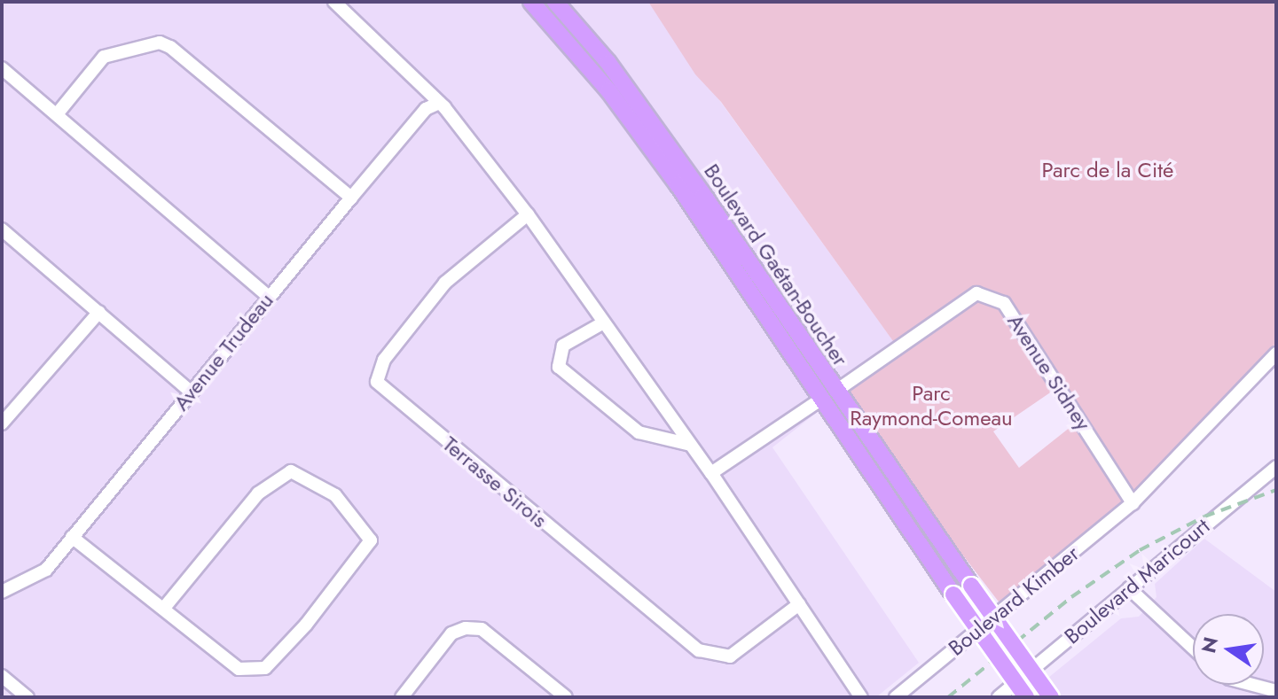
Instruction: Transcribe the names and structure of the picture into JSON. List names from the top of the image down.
{
  "streets": {
    "main road": ["Boulevard Gaétan-Boucher"],
    "street": [
      "Avenue Trudeau",
      "Avenue Sidney",
      "Terrasse Sirois",
      "Boulevard Maricourt",
      "Boulevard Kimber"
    ]
  },
  "crossings": [
    ["Boulevard Gaétan-Boucher", "Avenue Sidney"],
    ["Avenue Sidney", "Boulevard Kimber"]
  ],
  "parks": ["Parc de la Cité", "Parc Raymond-Comeau"],
  "north": "left"
}
